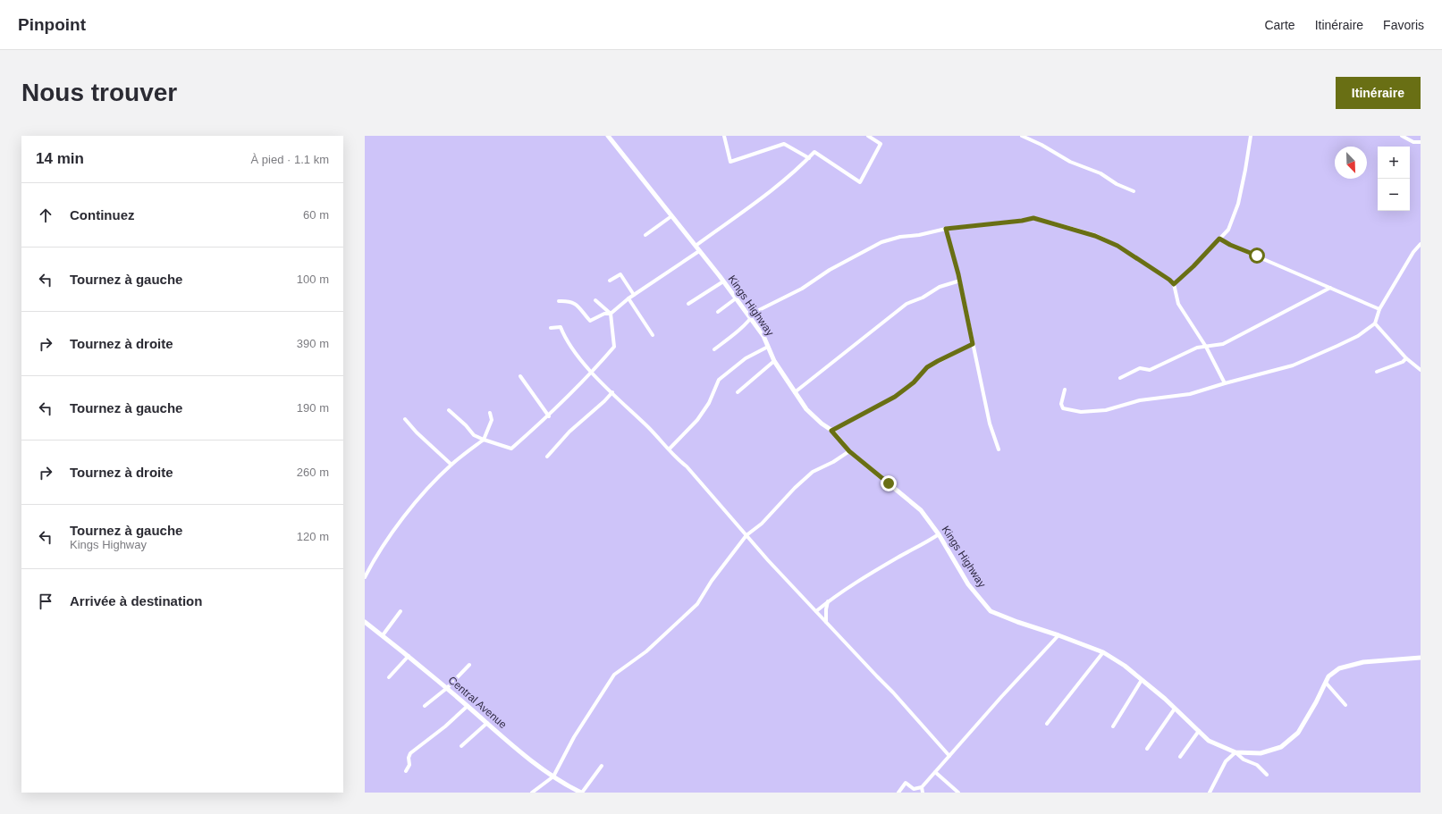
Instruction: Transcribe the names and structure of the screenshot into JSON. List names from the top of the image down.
{
  "streets": {
    "street": ["Kings Highway", "Central Avenue"]
  },
  "north": "bottom right",
  "page": {
    "header": "Pinpoint",
    "nav": ["Carte", "Itinéraire", "Favoris"],
    "buttons": "Itinéraire",
    "title": "Nous trouver",
    "heading": ["14 min", "À pied · 1.1 km"],
    "map_buttons": ["+", "−"],
    "list": [
      ["Continuez", "60 m"],
      ["Tournez à gauche", "100 m"],
      ["Tournez à droite", "390 m"],
      ["Tournez à gauche", "190 m"],
      ["Tournez à droite", "260 m"],
      ["Tournez à gauche", "Kings Highway", "120 m"],
      "Arrivée à destination"
    ]
  }
}
